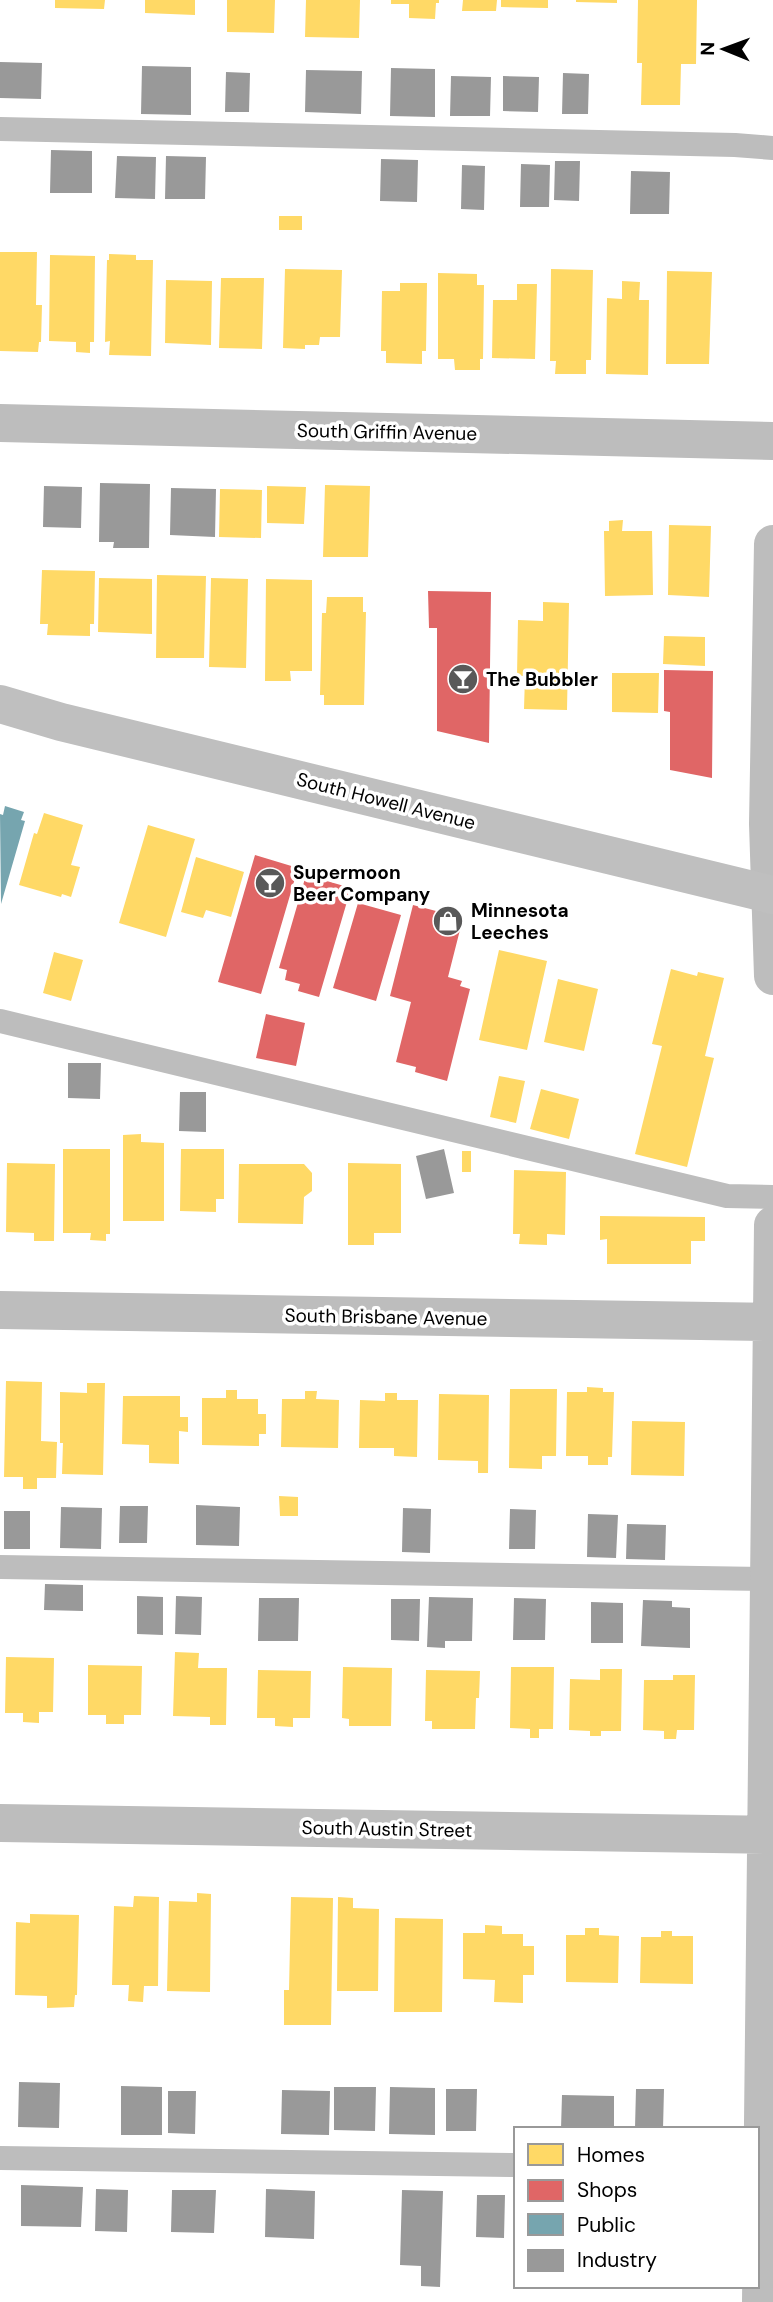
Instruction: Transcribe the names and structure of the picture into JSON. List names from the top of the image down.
{
  "streets": {
    "street": [
      "South Griffin Avenue",
      "South Howell Avenue",
      "South Brisbane Avenue",
      "South Austin Street"
    ]
  },
  "places": {
    "bar": ["The Bubbler", "Supermoon Beer Company"],
    "shop": ["Minnesota Leeches"]
  },
  "legend": [
    "Homes",
    "Shops",
    "Public",
    "Industry"
  ],
  "north": "left"
}
